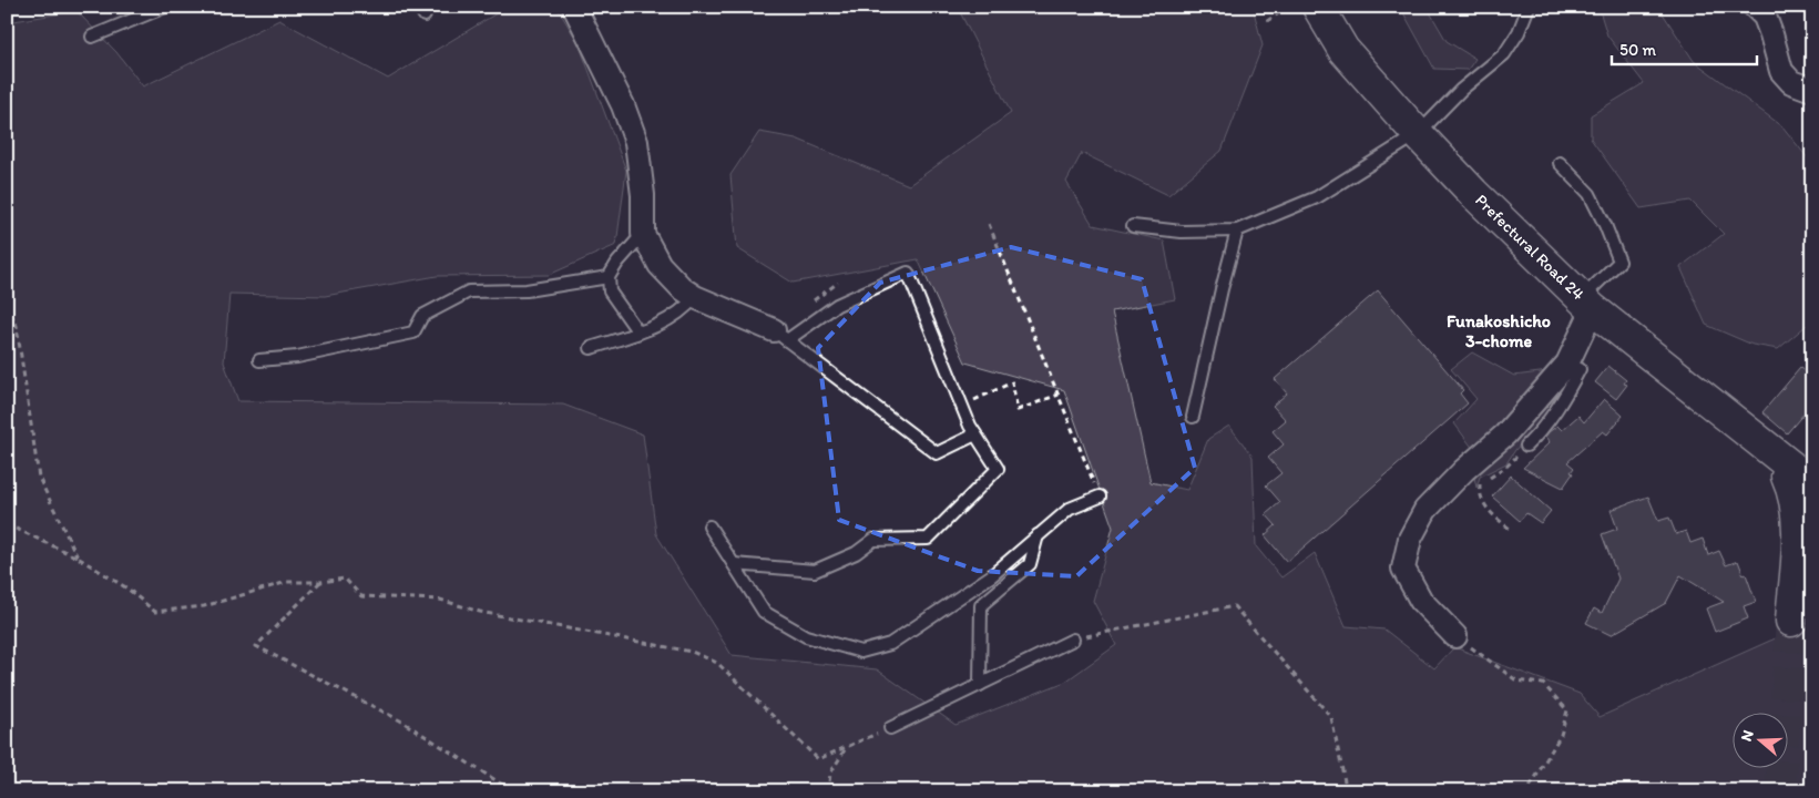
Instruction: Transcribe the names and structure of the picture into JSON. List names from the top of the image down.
{
  "streets": {
    "main road": ["Prefectural Road 24"]
  },
  "districts": ["Funakoshicho 3-chome"],
  "scale_bar": "50 m",
  "north": "left"
}
